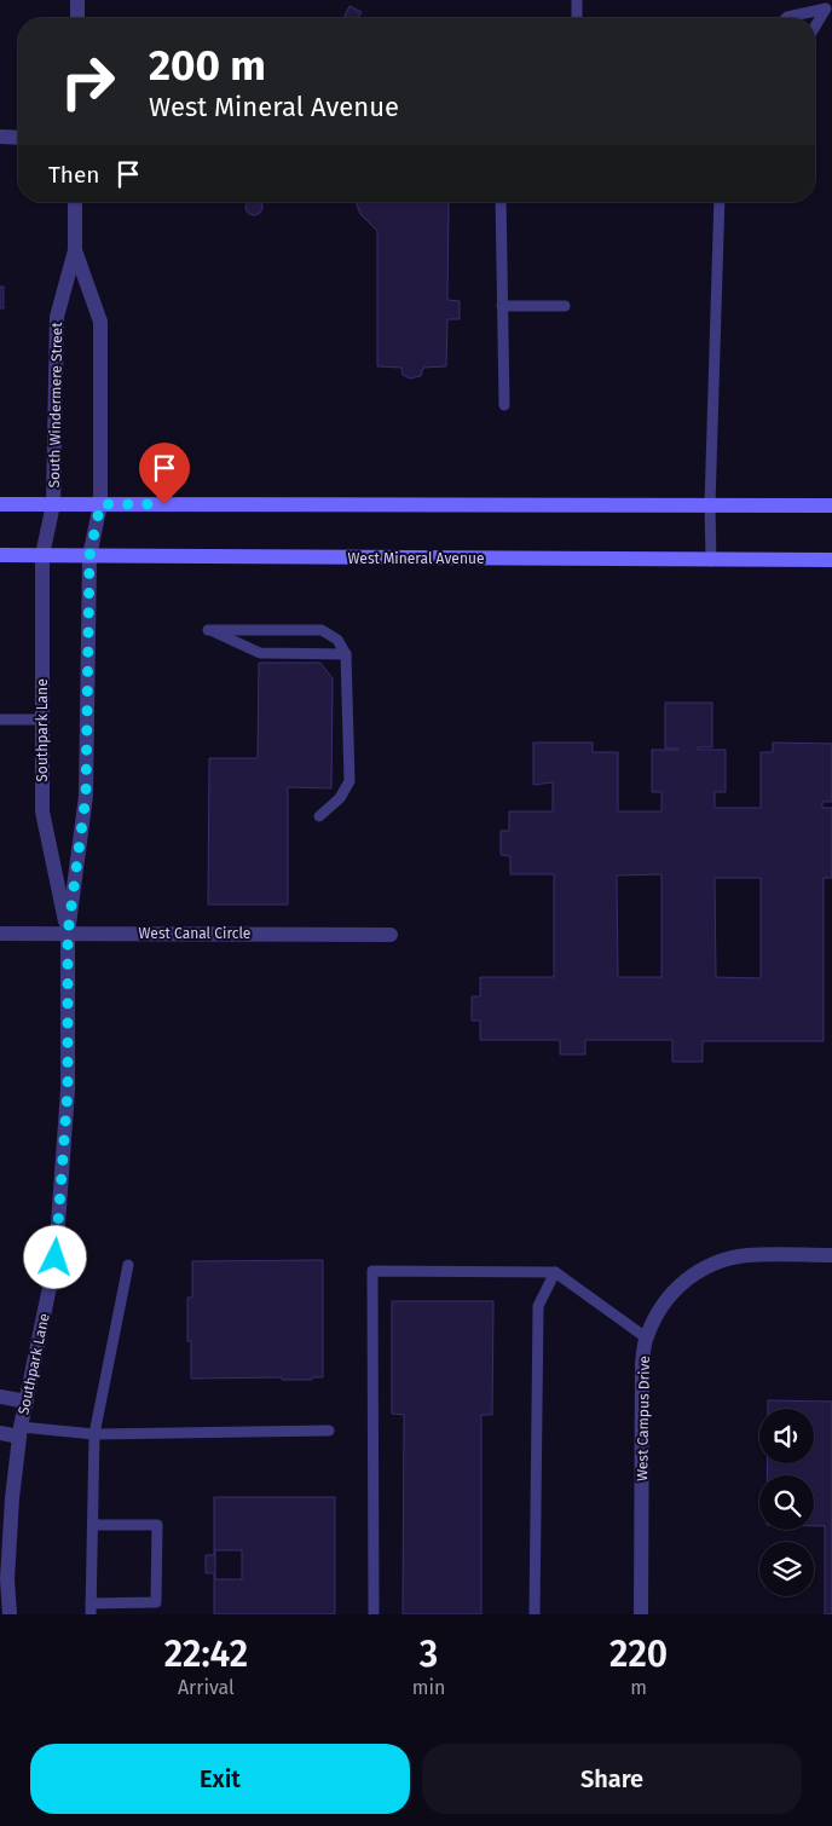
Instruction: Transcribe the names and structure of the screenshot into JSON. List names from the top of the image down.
{
  "streets": {
    "main road": ["West Mineral Avenue"],
    "street": [
      "South Windermere Street",
      "Southpark Lane",
      "West Canal Circle",
      "West Campus Drive"
    ]
  },
  "crossings": [
    ["South Windermere Street", "Southpark Lane"],
    ["West Mineral Avenue", "Southpark Lane"],
    ["Southpark Lane", "West Canal Circle"]
  ],
  "page": {
    "turn": ["200 m", "West Mineral Avenue"],
    "then": "Then",
    "eta": [
      "22:42",
      "Arrival",
      "3",
      "min",
      "220",
      "m"
    ],
    "buttons": ["Exit", "Share"]
  }
}
